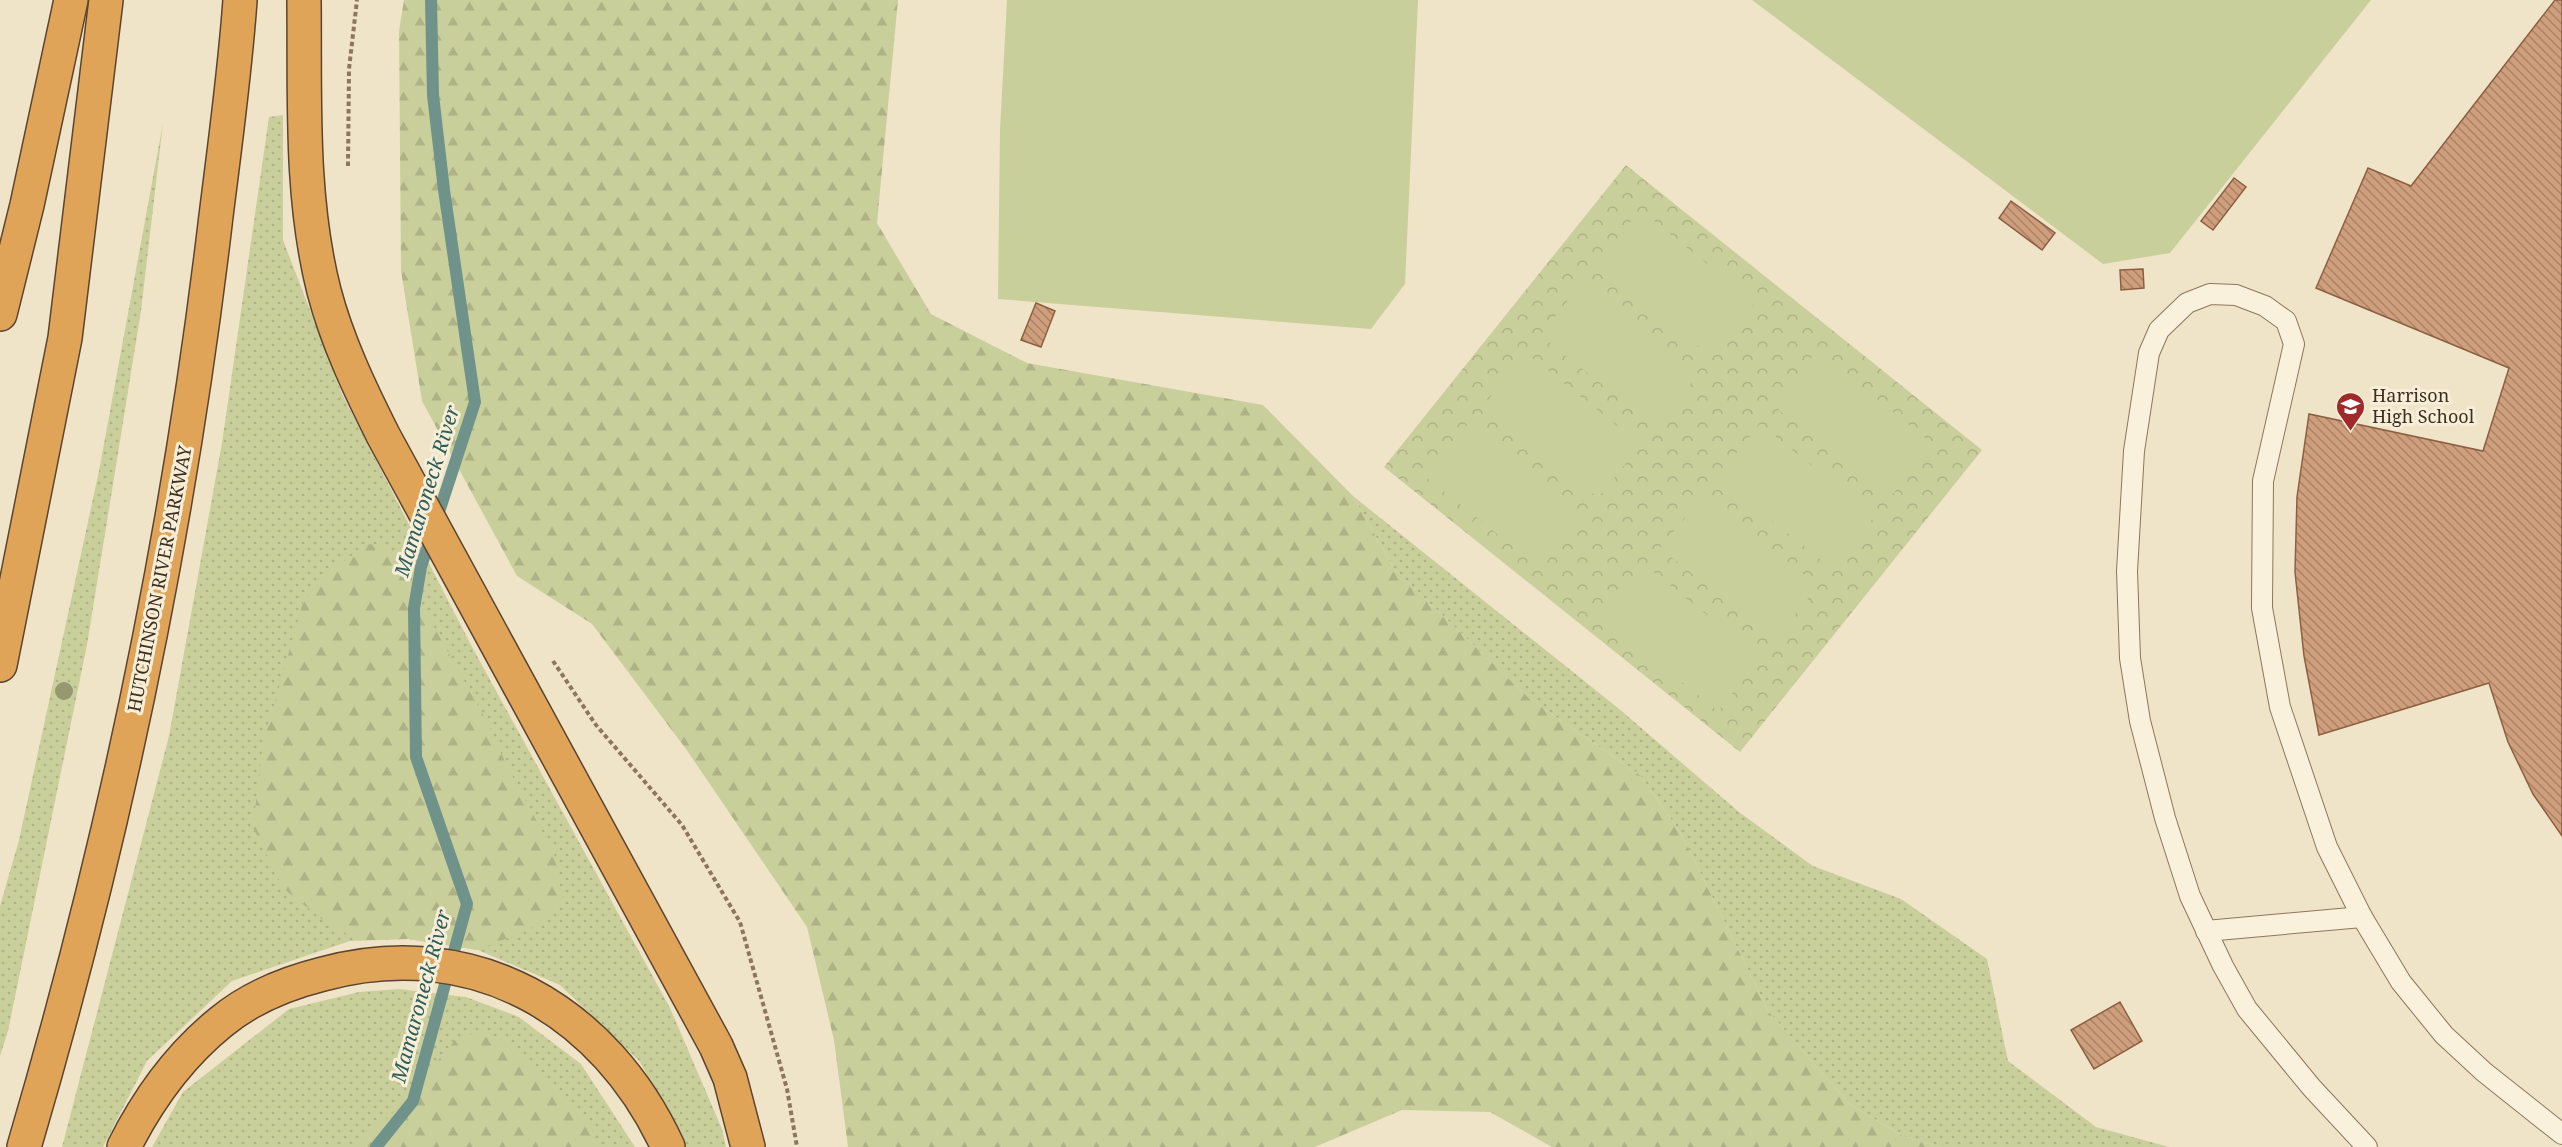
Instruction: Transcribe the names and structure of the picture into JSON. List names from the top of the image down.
{
  "streets": {
    "highway": ["HUTCHINSON RIVER PARKWAY"]
  },
  "water": ["Mamaroneck River"],
  "places": {
    "school or university": ["Harrison High School"]
  }
}
